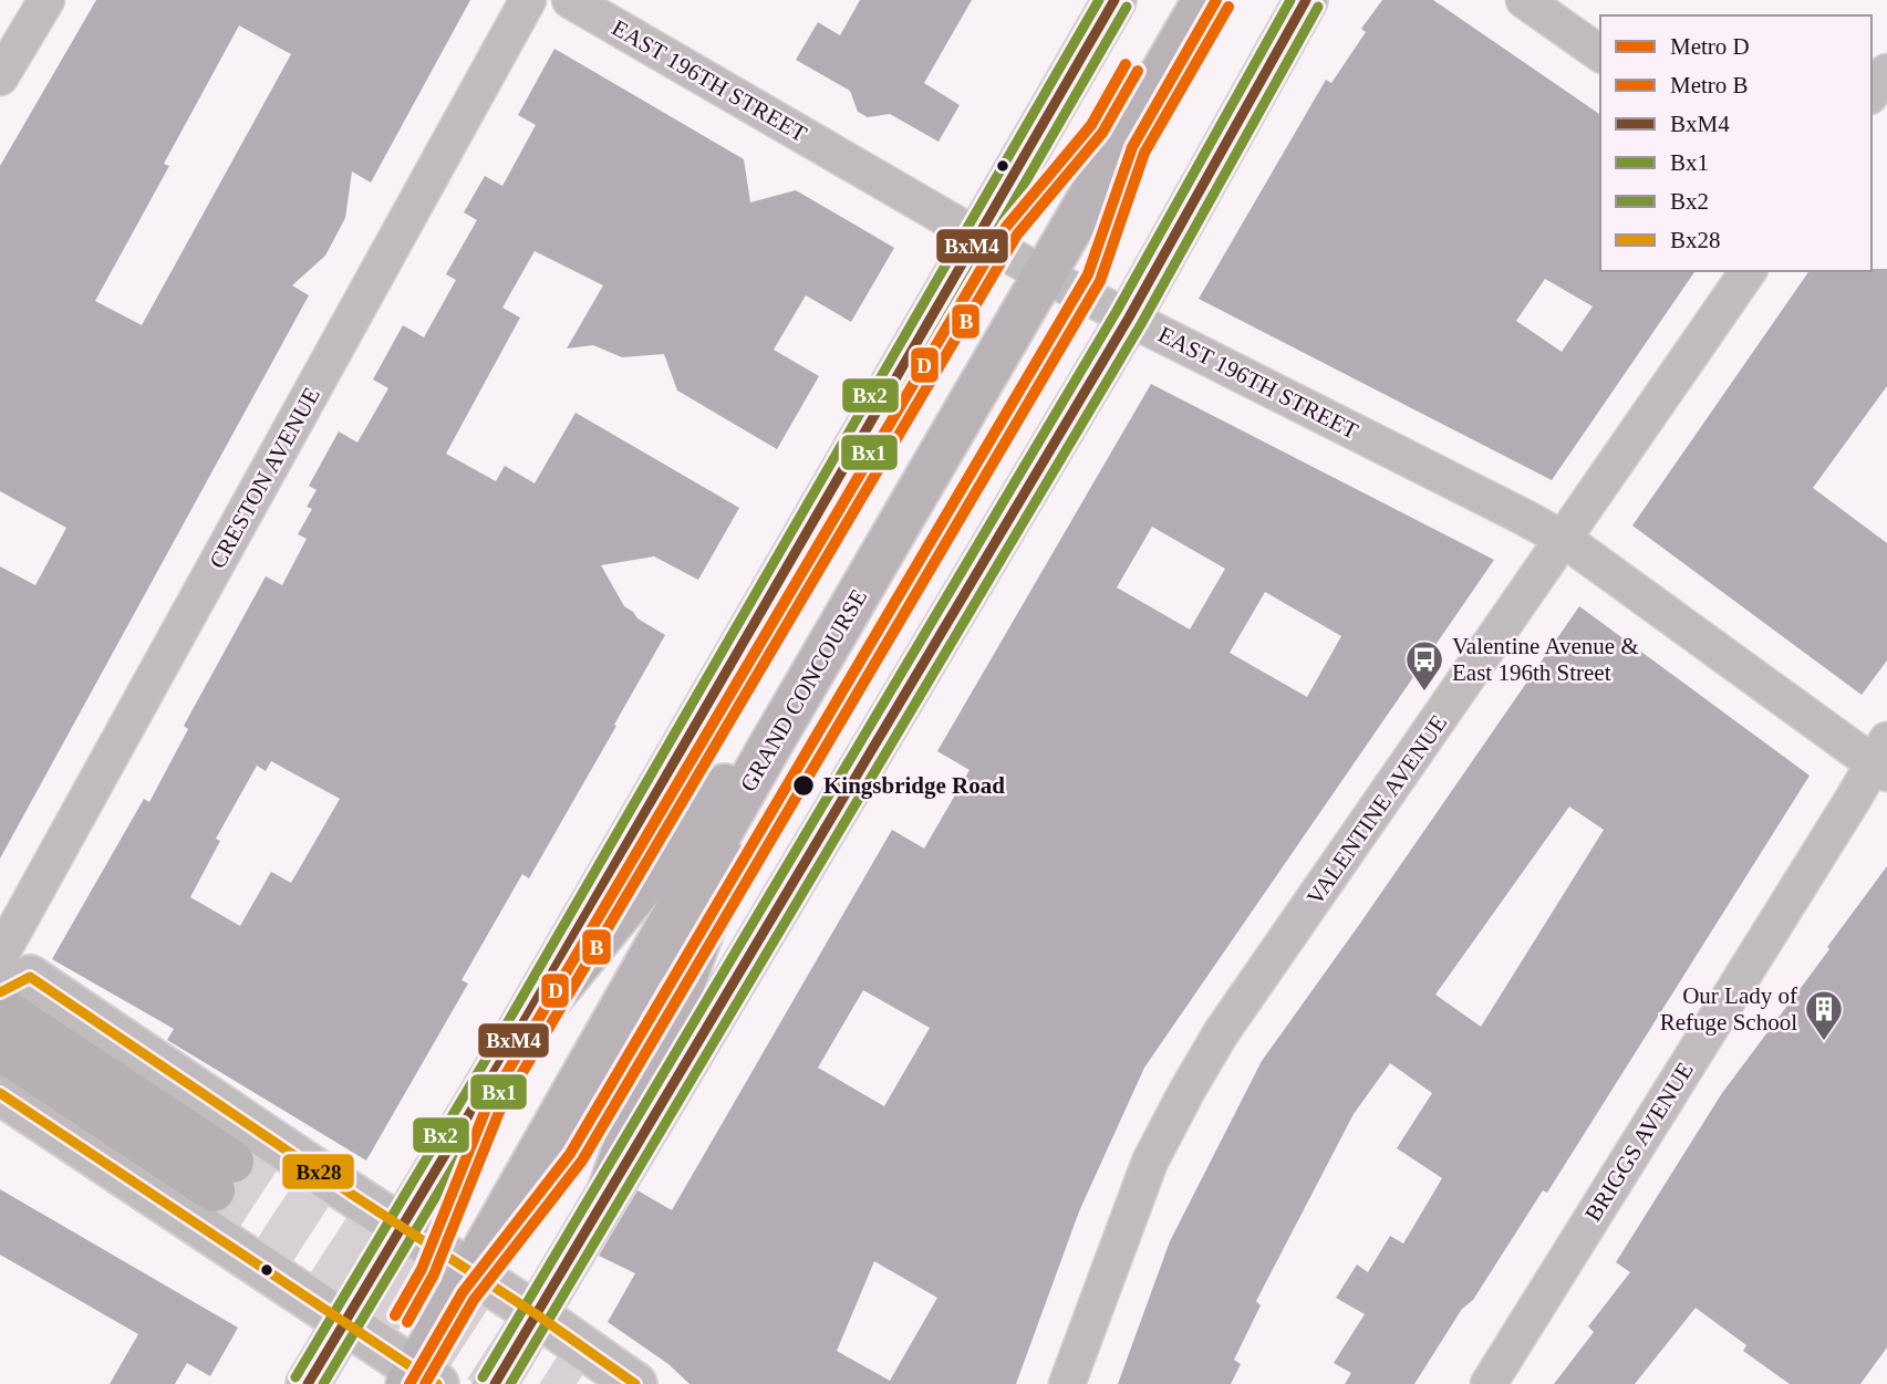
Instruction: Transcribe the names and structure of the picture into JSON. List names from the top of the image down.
{
  "streets": {
    "main road": ["GRAND CONCOURSE"],
    "street": [
      "EAST 196TH STREET",
      "CRESTON AVENUE",
      "VALENTINE AVENUE",
      "BRIGGS AVENUE"
    ]
  },
  "crossings": [
    ["EAST 196TH STREET", "GRAND CONCOURSE"],
    ["EAST 196TH STREET", "VALENTINE AVENUE"],
    ["EAST 196TH STREET", "BRIGGS AVENUE"]
  ],
  "places": {
    "bus stop": ["Valentine Avenue & East 196th Street"],
    "other": ["Kingsbridge Road"],
    "building": ["Our Lady of Refuge School"]
  },
  "lines": [
    "metro line D",
    "transit line BxM4",
    "transit line Bx2",
    "metro line B",
    "transit line Bx1",
    "transit line Bx28"
  ],
  "legend": [
    "Metro D",
    "Metro B",
    "BxM4",
    "Bx1",
    "Bx2",
    "Bx28"
  ]
}
